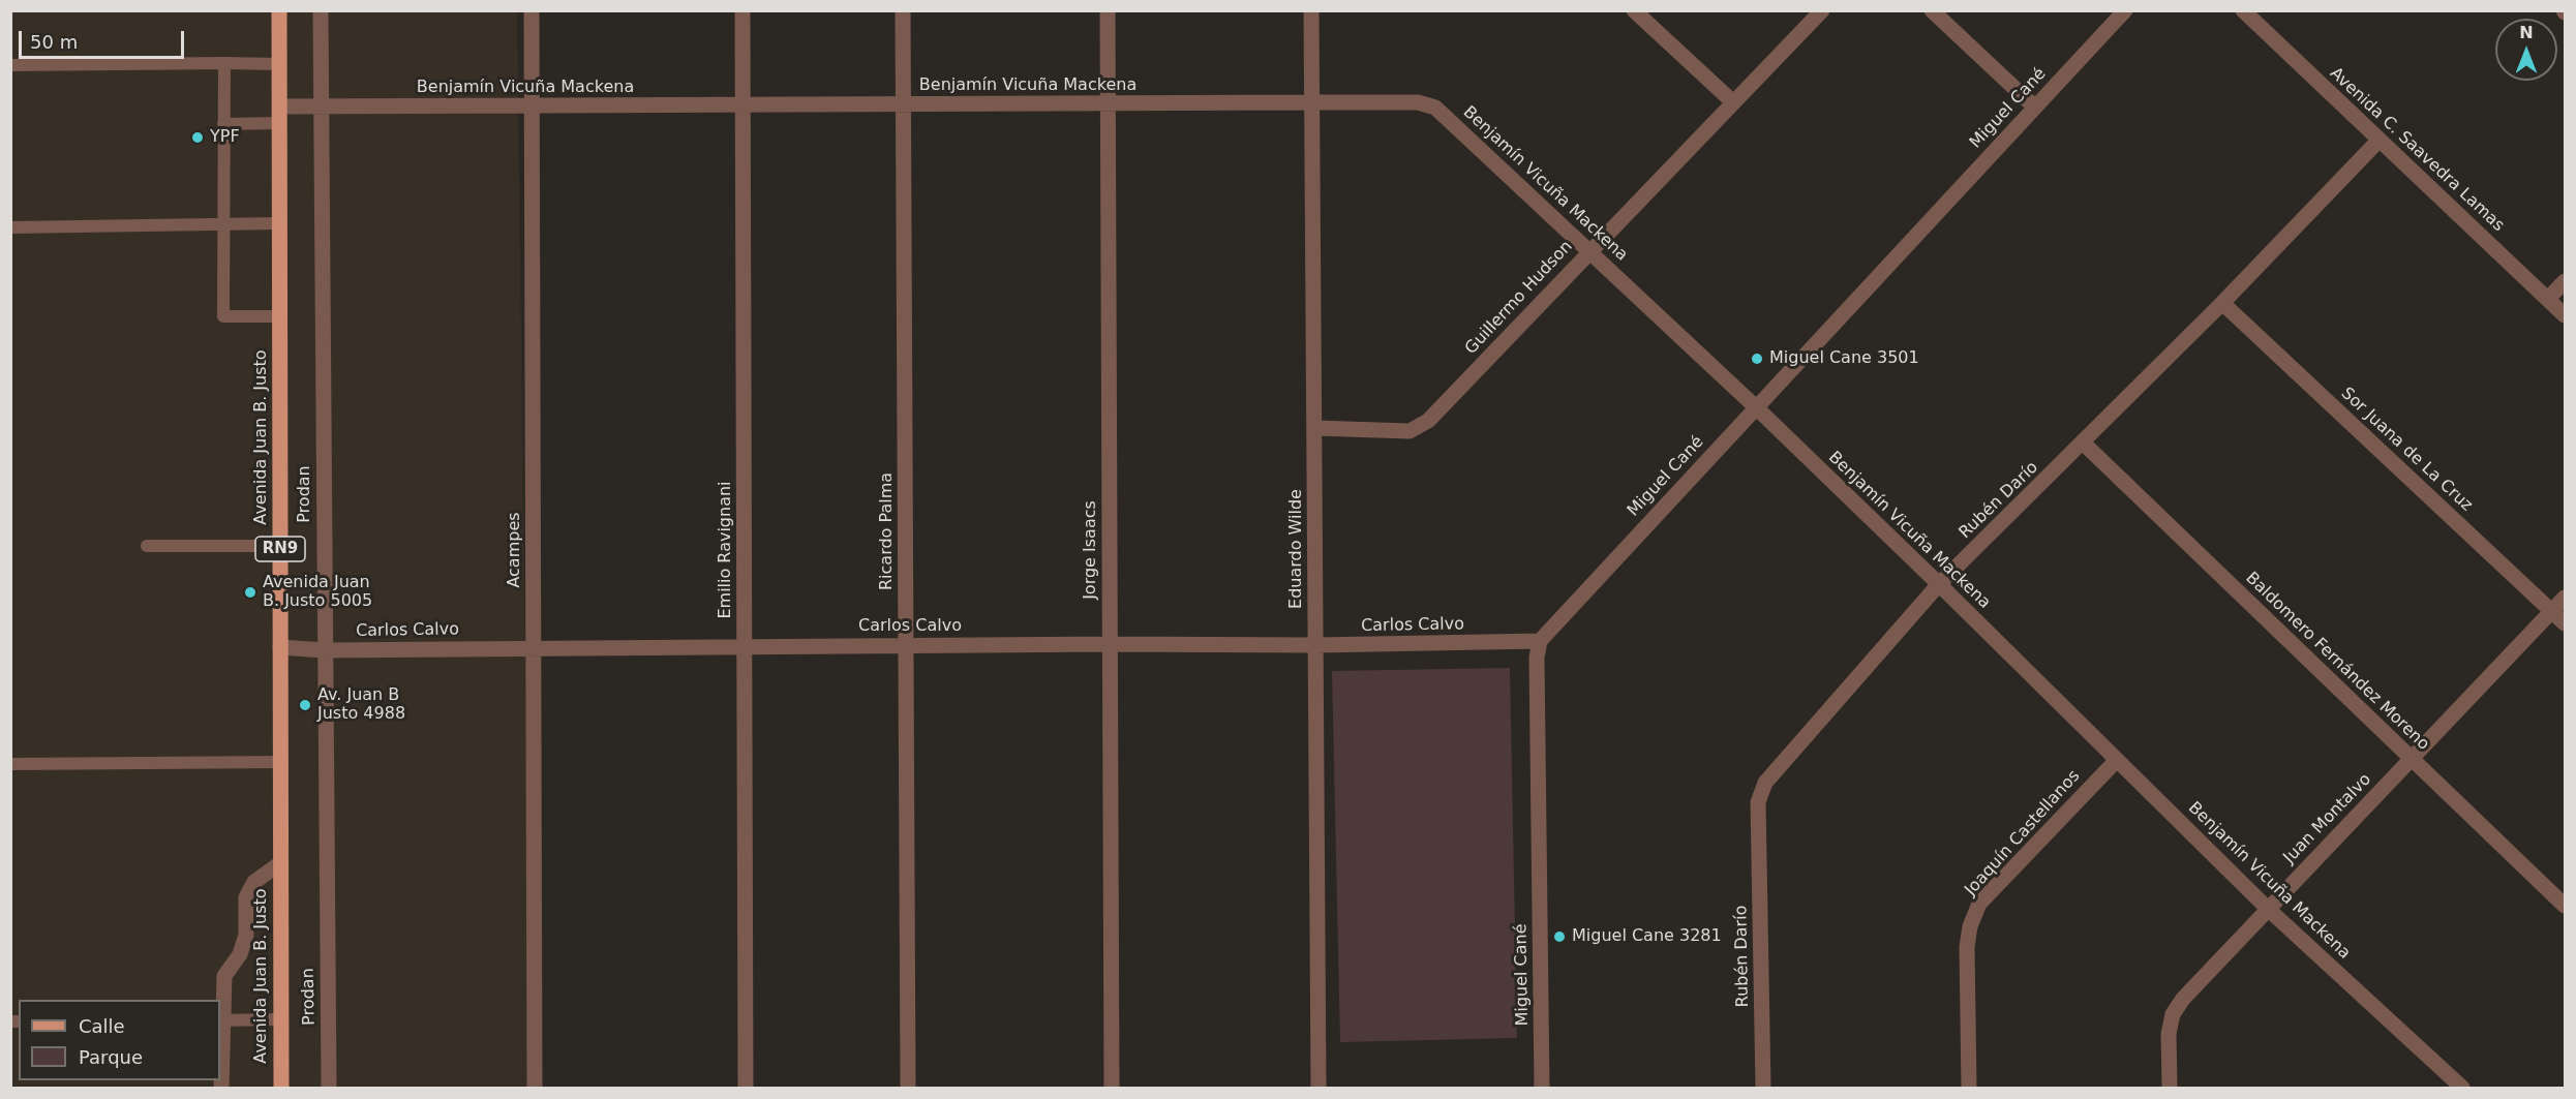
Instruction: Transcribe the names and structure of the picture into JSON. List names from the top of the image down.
{
  "streets": {
    "main road": ["Avenida Juan B. Justo", "RN9"],
    "street": [
      "Benjamín Vicuña Mackena",
      "Miguel Cané",
      "Avenida C. Saavedra Lamas",
      "Guillermo Hudson",
      "Sor Juana de La Cruz",
      "Prodan",
      "Rubén Darío",
      "Ricardo Palma",
      "Eduardo Wilde",
      "Acampes",
      "Emilio Ravignani",
      "Jorge Isaacs",
      "Carlos Calvo",
      "Baldomero Fernández Moreno",
      "Juan Montalvo",
      "Joaquín Castellanos"
    ]
  },
  "crossings": [
    ["Benjamín Vicuña Mackena", "Miguel Cané"],
    ["Benjamín Vicuña Mackena", "Guillermo Hudson"],
    ["Benjamín Vicuña Mackena", "Avenida Juan B. Justo"],
    ["Benjamín Vicuña Mackena", "Prodan"],
    ["Benjamín Vicuña Mackena", "Rubén Darío"],
    ["Benjamín Vicuña Mackena", "Ricardo Palma"],
    ["Benjamín Vicuña Mackena", "Eduardo Wilde"],
    ["Benjamín Vicuña Mackena", "Acampes"],
    ["Benjamín Vicuña Mackena", "Emilio Ravignani"],
    ["Benjamín Vicuña Mackena", "Jorge Isaacs"],
    ["Benjamín Vicuña Mackena", "Juan Montalvo"],
    ["Benjamín Vicuña Mackena", "Joaquín Castellanos"],
    ["Miguel Cané", "Carlos Calvo"],
    ["Avenida C. Saavedra Lamas", "Rubén Darío"],
    ["Guillermo Hudson", "Eduardo Wilde"],
    ["Avenida Juan B. Justo", "Carlos Calvo"],
    ["Sor Juana de La Cruz", "Rubén Darío"],
    ["Sor Juana de La Cruz", "Juan Montalvo"],
    ["Prodan", "Carlos Calvo"],
    ["Rubén Darío", "Baldomero Fernández Moreno"],
    ["Ricardo Palma", "Carlos Calvo"],
    ["Eduardo Wilde", "Carlos Calvo"],
    ["Acampes", "Carlos Calvo"],
    ["Emilio Ravignani", "Carlos Calvo"],
    ["Jorge Isaacs", "Carlos Calvo"],
    ["Baldomero Fernández Moreno", "Juan Montalvo"]
  ],
  "places": [
    "YPF",
    "Miguel Cane 3501",
    "Avenida Juan B. Justo 5005",
    "Av. Juan B Justo 4988",
    "Miguel Cane 3281"
  ],
  "legend": ["Calle", "Parque"],
  "scale_bar": "50 m",
  "north": "top"
}
